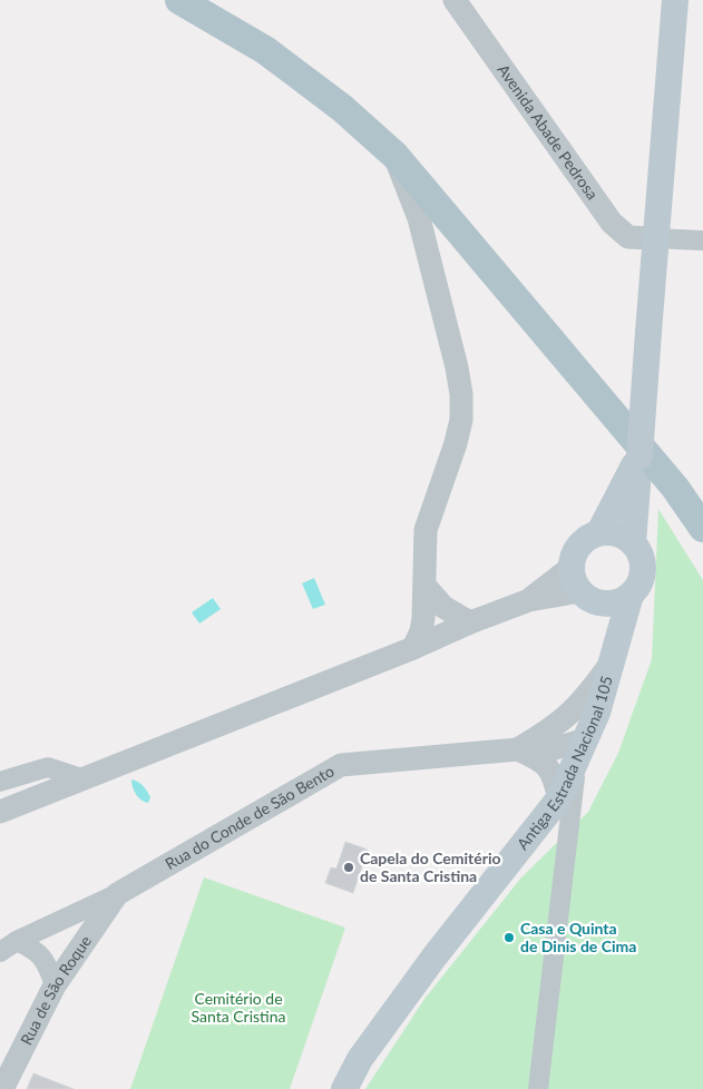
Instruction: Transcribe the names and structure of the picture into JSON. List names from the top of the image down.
{
  "streets": {
    "main road": ["Antiga Estrada Nacional 105"],
    "street": ["Avenida Abade Pedrosa", "Rua do Conde de São Bento", "Rua de São Roque"]
  },
  "crossings": [
    ["Antiga Estrada Nacional 105", "Rua do Conde de São Bento"],
    ["Rua do Conde de São Bento", "Rua de São Roque"]
  ],
  "parks": ["Cemitério de Santa Cristina"],
  "places": ["Capela do Cemitério de Santa Cristina", "Casa e Quinta de Dinis de Cima"]
}
